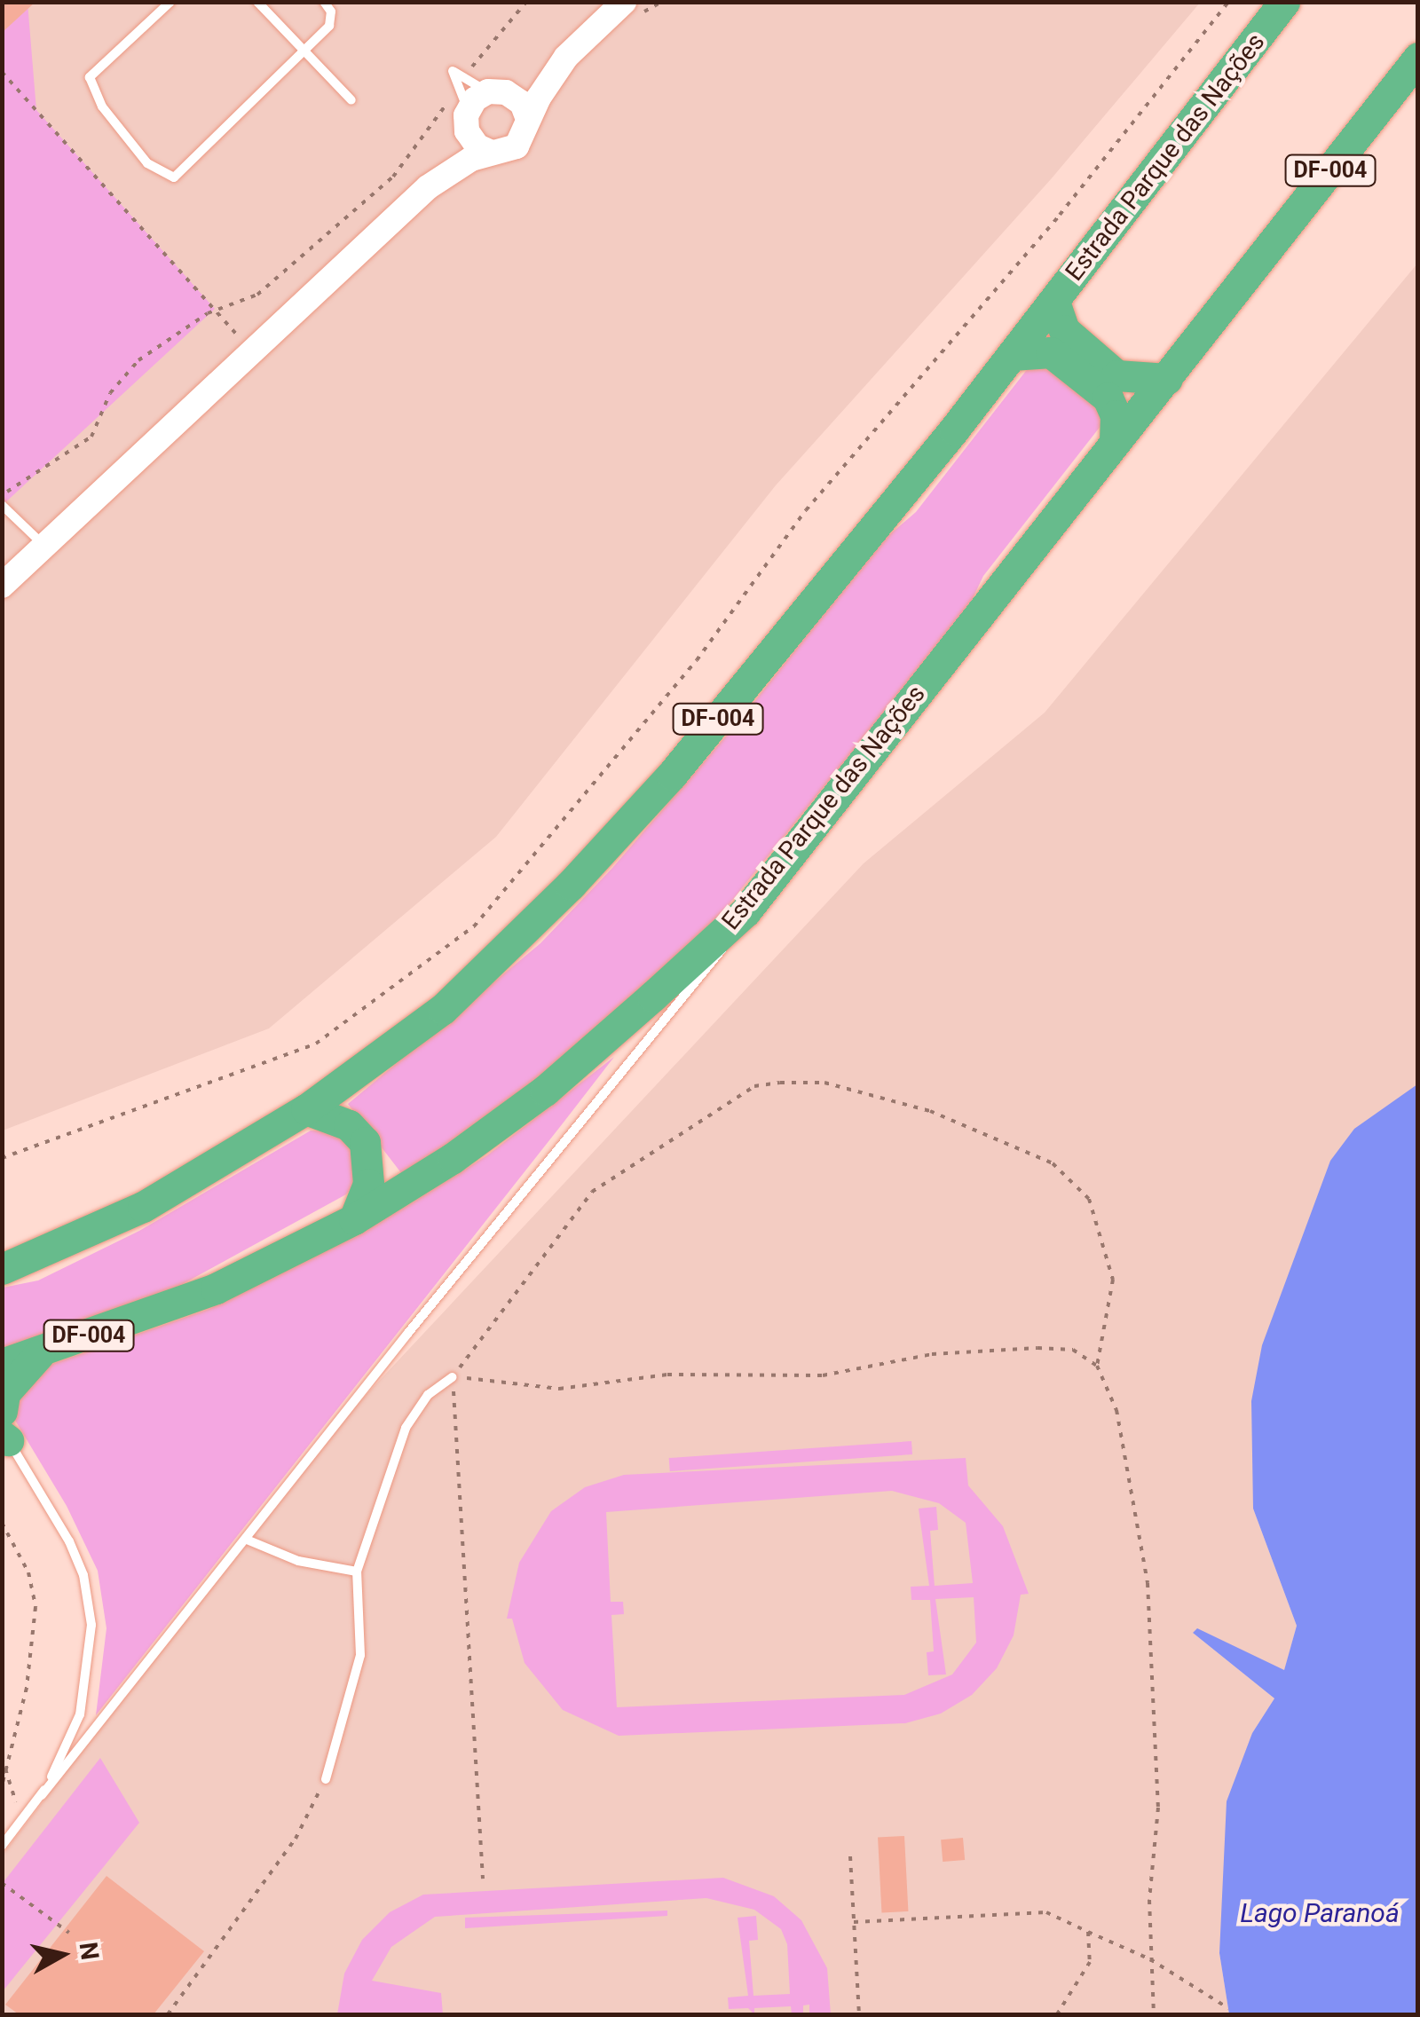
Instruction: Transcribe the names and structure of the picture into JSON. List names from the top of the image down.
{
  "streets": {
    "highway": ["Estrada Parque das Nações", "DF-004"]
  },
  "water": ["Lago Paranoá"],
  "north": "right"
}
